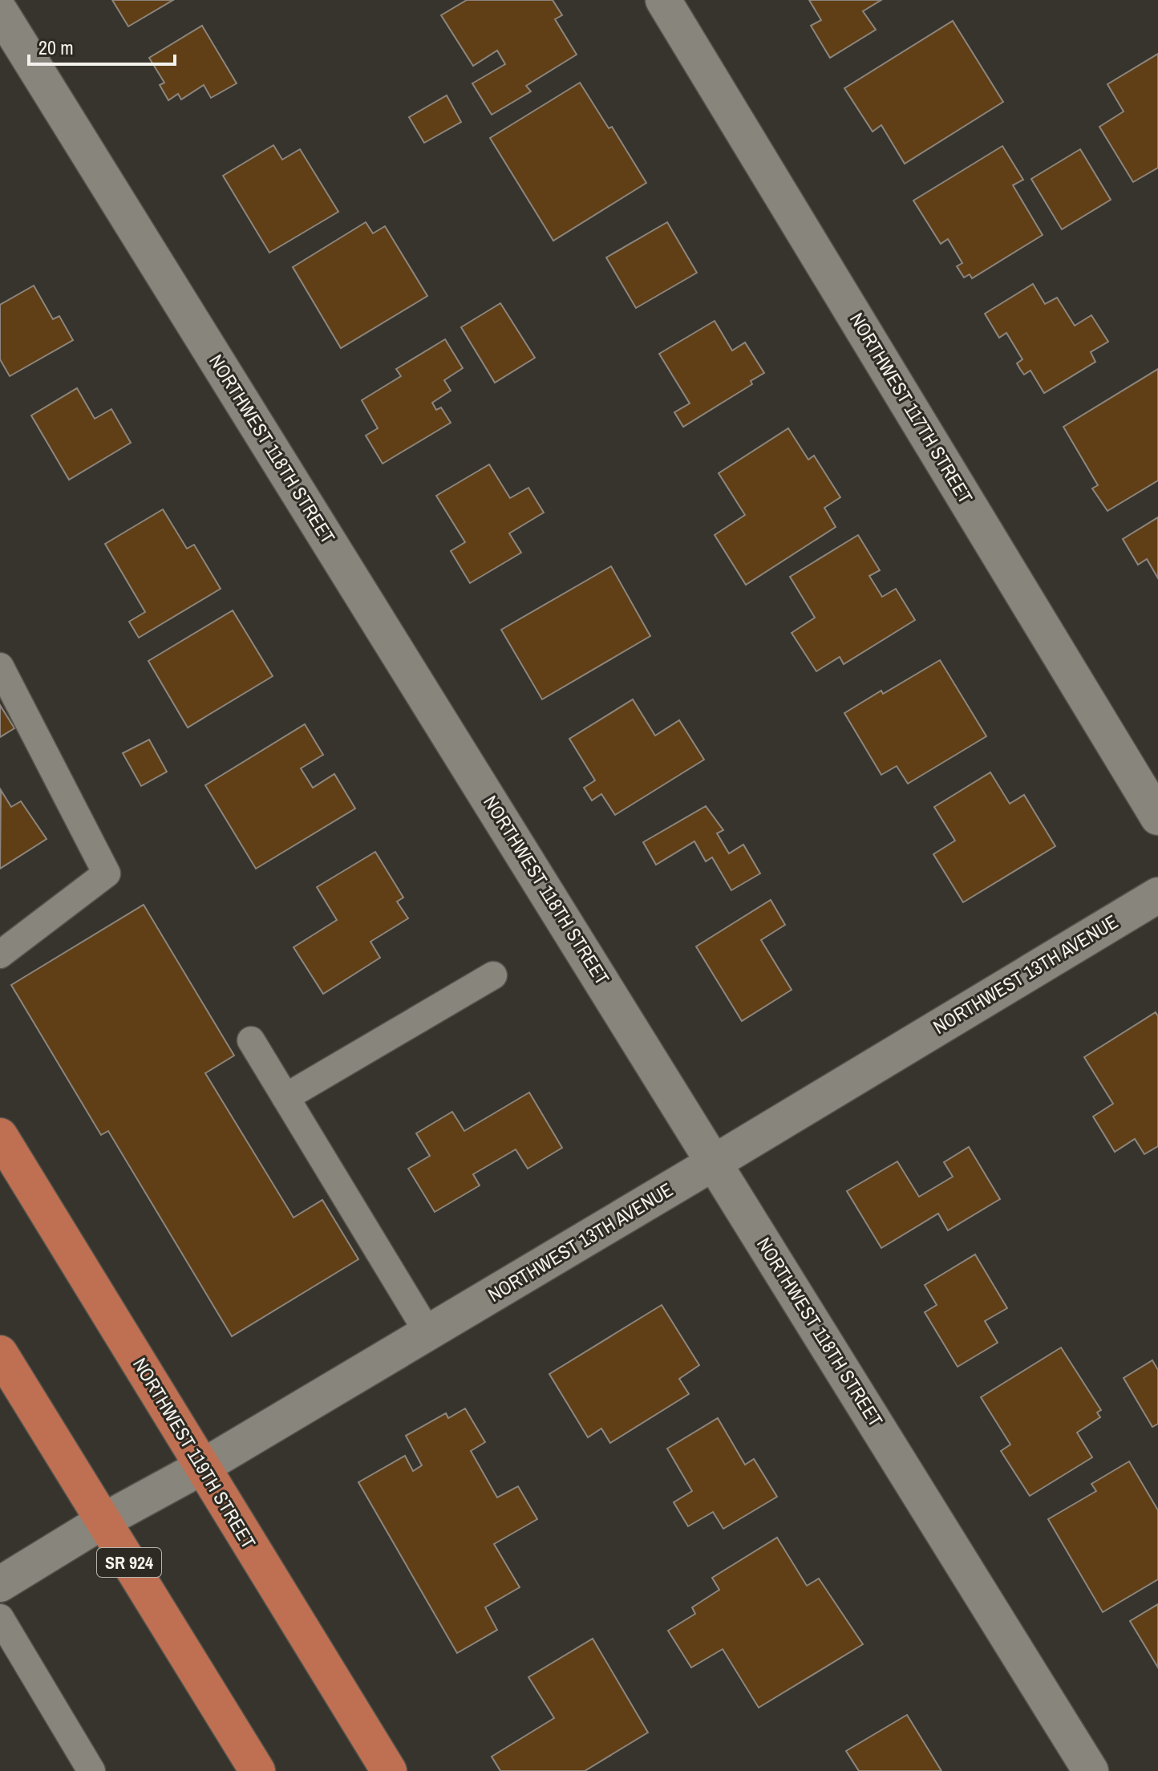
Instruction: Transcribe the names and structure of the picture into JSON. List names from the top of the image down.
{
  "streets": {
    "highway": ["NORTHWEST 119TH STREET", "SR 924"],
    "street": ["NORTHWEST 117TH STREET", "NORTHWEST 118TH STREET", "NORTHWEST 13TH AVENUE"]
  },
  "crossings": [
    ["NORTHWEST 118TH STREET", "NORTHWEST 13TH AVENUE"],
    ["NORTHWEST 13TH AVENUE", "NORTHWEST 119TH STREET"],
    ["NORTHWEST 13TH AVENUE", "SR 924"]
  ],
  "scale_bar": "20 m"
}
